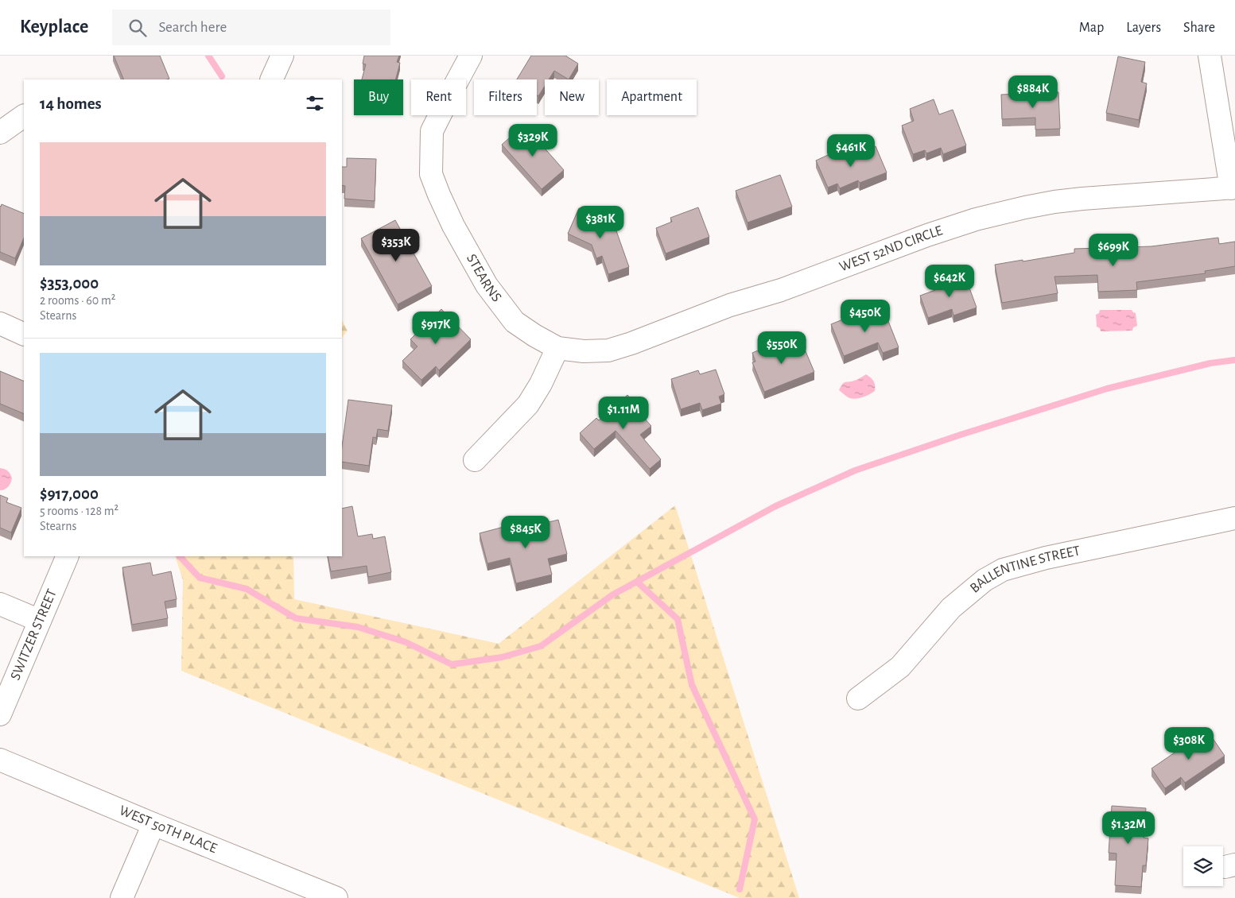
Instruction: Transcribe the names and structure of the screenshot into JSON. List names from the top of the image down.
{
  "streets": {
    "street": [
      "WEST 52ND CIRCLE",
      "STEARNS",
      "BALLENTINE STREET",
      "SWITZER STREET",
      "WEST 50TH PLACE"
    ]
  },
  "crossings": [
    ["WEST 52ND CIRCLE", "STEARNS"]
  ],
  "page": {
    "header": "Keyplace",
    "search": "Search here",
    "nav": ["Map", "Layers", "Share"],
    "price": [
      "$884K",
      "$329K",
      "$461K",
      "$381K",
      "$353K",
      "$699K",
      "$642K",
      "$450K",
      "$917K",
      "$550K",
      "$1.11M",
      "$845K",
      "$308K",
      "$1.32M"
    ],
    "chip": [
      "Buy",
      "Rent",
      "Filters",
      "New",
      "Apartment"
    ],
    "heading": "14 homes",
    "list": [
      {
        "name": "$353,000",
        "note": "2 rooms · 60 m² · Stearns"
      },
      {
        "name": "$917,000",
        "note": "5 rooms · 128 m² · Stearns"
      }
    ]
  }
}
